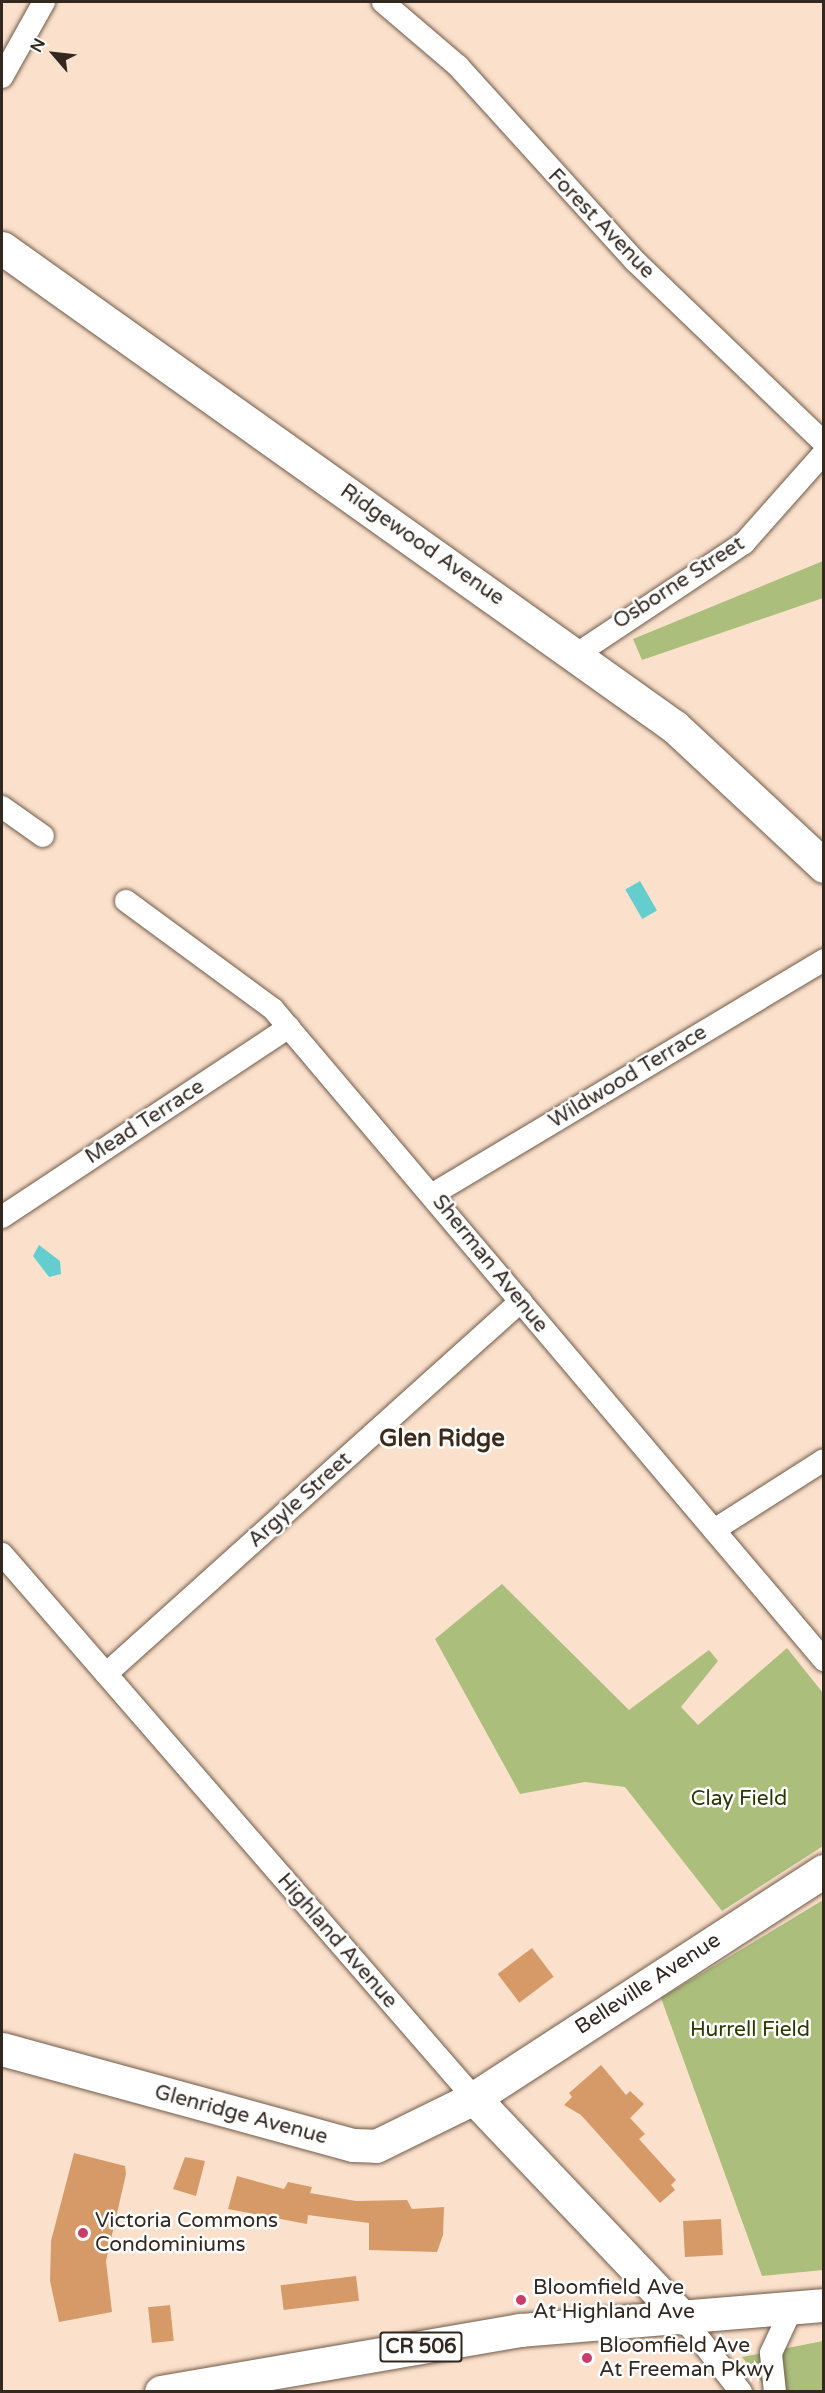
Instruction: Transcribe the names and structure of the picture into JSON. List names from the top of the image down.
{
  "streets": {
    "street": [
      "Forest Avenue",
      "Ridgewood Avenue",
      "Osborne Street",
      "Wildwood Terrace",
      "Mead Terrace",
      "Sherman Avenue",
      "Argyle Street",
      "Highland Avenue",
      "Belleville Avenue",
      "Glenridge Avenue",
      "CR 506"
    ]
  },
  "crossings": [
    ["Ridgewood Avenue", "Osborne Street"],
    ["Wildwood Terrace", "Sherman Avenue"],
    ["Mead Terrace", "Sherman Avenue"],
    ["Sherman Avenue", "Argyle Street"],
    ["Argyle Street", "Highland Avenue"],
    ["Highland Avenue", "Belleville Avenue"],
    ["Highland Avenue", "Glenridge Avenue"],
    ["Highland Avenue", "CR 506"],
    ["Belleville Avenue", "Glenridge Avenue"]
  ],
  "districts": ["Glen Ridge"],
  "parks": ["Clay Field", "Hurrell Field"],
  "places": ["Victoria Commons Condominiums", "Bloomfield Ave At Highland Ave", "Bloomfield Ave At Freeman Pkwy"],
  "north": "top left"
}
